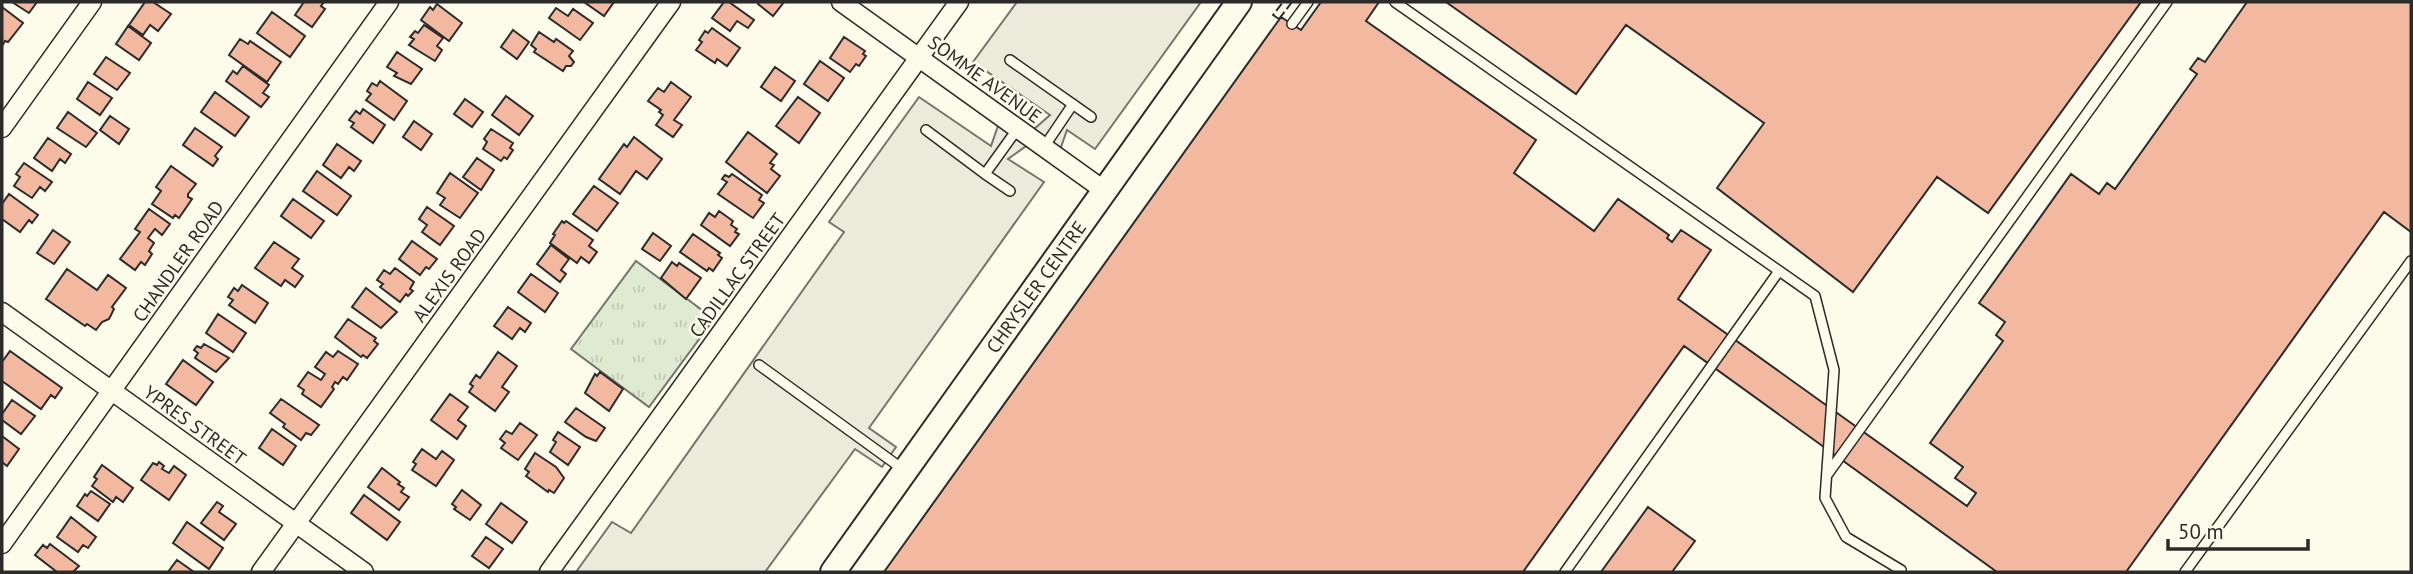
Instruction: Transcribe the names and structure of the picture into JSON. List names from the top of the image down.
{
  "streets": {
    "street": [
      "SOMME AVENUE",
      "CHANDLER ROAD",
      "ALEXIS ROAD",
      "CADILLAC STREET",
      "CHRYSLER CENTRE",
      "YPRES STREET"
    ]
  },
  "crossings": [
    ["SOMME AVENUE", "CADILLAC STREET"],
    ["SOMME AVENUE", "CHRYSLER CENTRE"],
    ["CHANDLER ROAD", "YPRES STREET"],
    ["ALEXIS ROAD", "YPRES STREET"]
  ],
  "scale_bar": "50 m"
}
